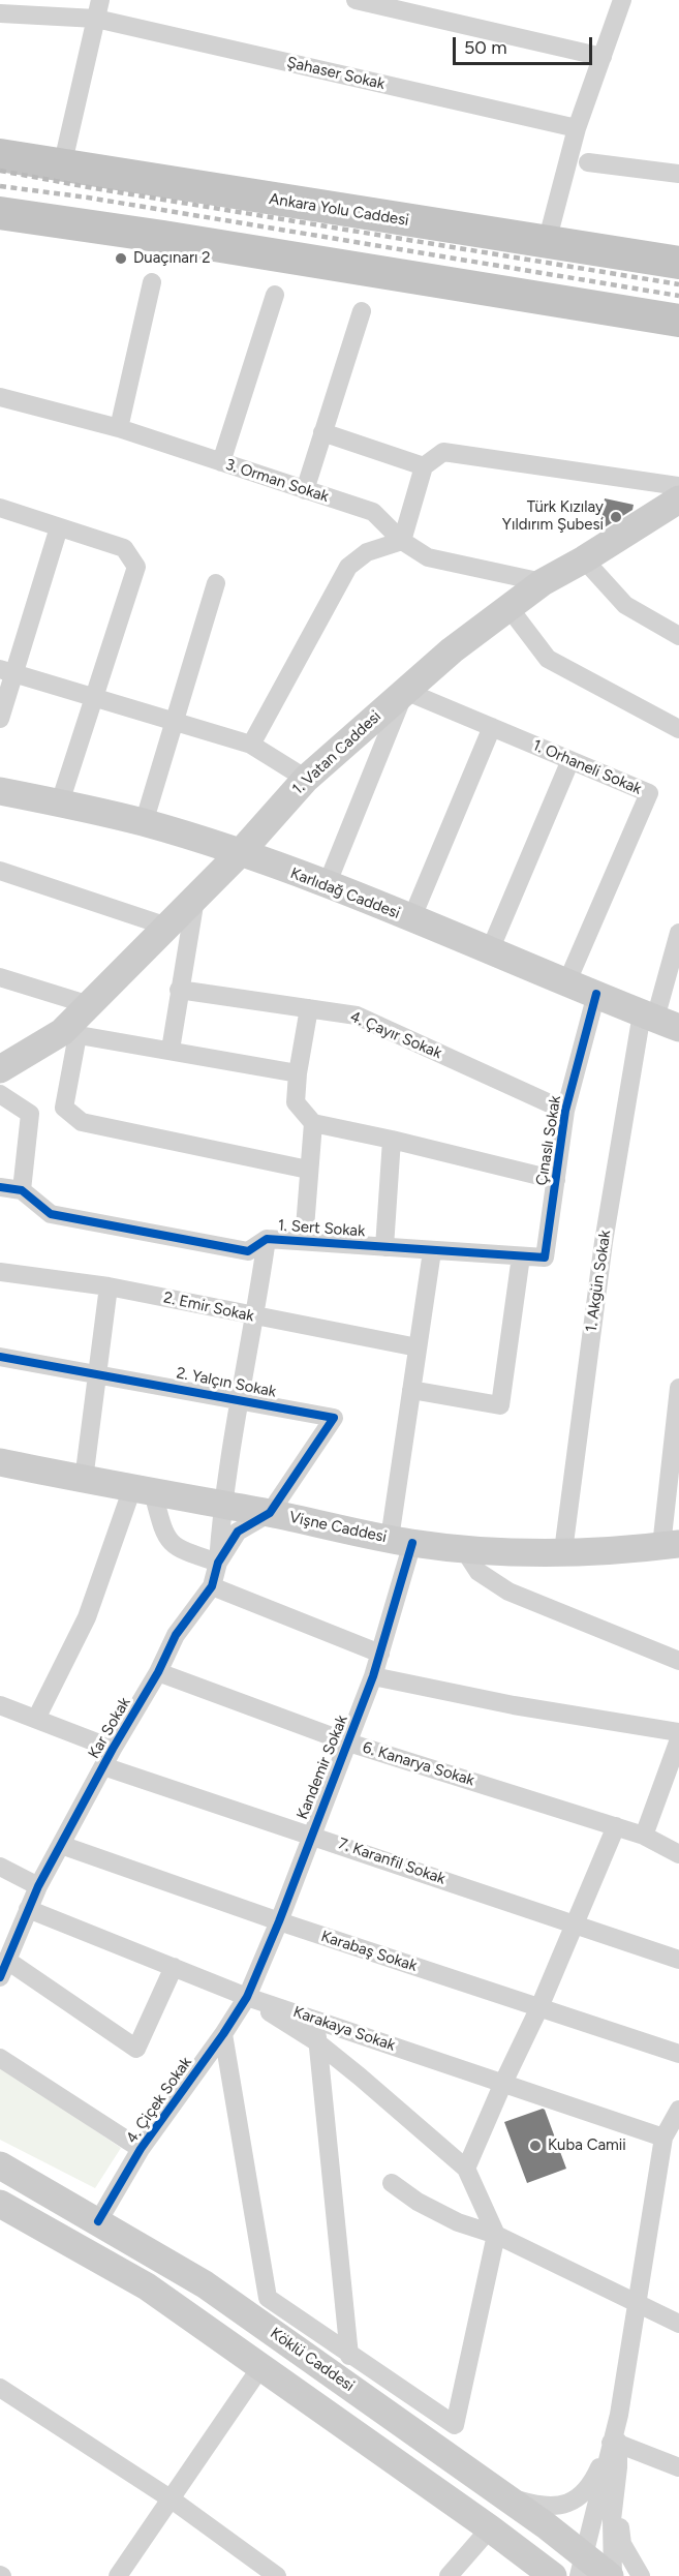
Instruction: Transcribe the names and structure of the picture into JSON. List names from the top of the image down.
{
  "streets": {
    "highway": ["Ankara Yolu Caddesi"],
    "main road": [
      "1. Vatan Caddesi",
      "Karlıdağ Caddesi",
      "Vişne Caddesi",
      "Köklü Caddesi"
    ],
    "street": [
      "Şahaser Sokak",
      "3. Orman Sokak",
      "1. Orhaneli Sokak",
      "4. Çayır Sokak",
      "Çınaslı Sokak",
      "1. Sert Sokak",
      "1. Akgün Sokak",
      "2. Emir Sokak",
      "2. Yalçın Sokak",
      "Kar Sokak",
      "6. Kanarya Sokak",
      "Kandemir Sokak",
      "7. Karanfil Sokak",
      "Karabaş Sokak",
      "Karakaya Sokak",
      "4. Çiçek Sokak"
    ]
  },
  "crossings": [
    ["3. Orman Sokak", "1. Vatan Caddesi"],
    ["1. Vatan Caddesi", "1. Orhaneli Sokak"],
    ["1. Vatan Caddesi", "Karlıdağ Caddesi"],
    ["1. Orhaneli Sokak", "Karlıdağ Caddesi"],
    ["Karlıdağ Caddesi", "Çınaslı Sokak"],
    ["Karlıdağ Caddesi", "1. Akgün Sokak"],
    ["4. Çayır Sokak", "Çınaslı Sokak"],
    ["Çınaslı Sokak", "1. Sert Sokak"],
    ["1. Sert Sokak", "Kar Sokak"],
    ["1. Sert Sokak", "Kandemir Sokak"],
    ["1. Akgün Sokak", "Vişne Caddesi"],
    ["2. Emir Sokak", "Kar Sokak"],
    ["2. Emir Sokak", "Kandemir Sokak"],
    ["2. Yalçın Sokak", "Vişne Caddesi"],
    ["2. Yalçın Sokak", "Kar Sokak"],
    ["Vişne Caddesi", "Kar Sokak"],
    ["Vişne Caddesi", "Kandemir Sokak"],
    ["Kar Sokak", "6. Kanarya Sokak"],
    ["Kar Sokak", "7. Karanfil Sokak"],
    ["Kar Sokak", "Karabaş Sokak"],
    ["Kar Sokak", "Karakaya Sokak"],
    ["6. Kanarya Sokak", "Kandemir Sokak"],
    ["Kandemir Sokak", "7. Karanfil Sokak"],
    ["Kandemir Sokak", "Karabaş Sokak"],
    ["Kandemir Sokak", "Karakaya Sokak"],
    ["Kandemir Sokak", "4. Çiçek Sokak"],
    ["Karakaya Sokak", "4. Çiçek Sokak"],
    ["4. Çiçek Sokak", "Köklü Caddesi"]
  ],
  "places": ["Duaçınarı 2", "Türk Kızılay Yıldırım Şubesi", "Kuba Camii"],
  "scale_bar": "50 m"
}
